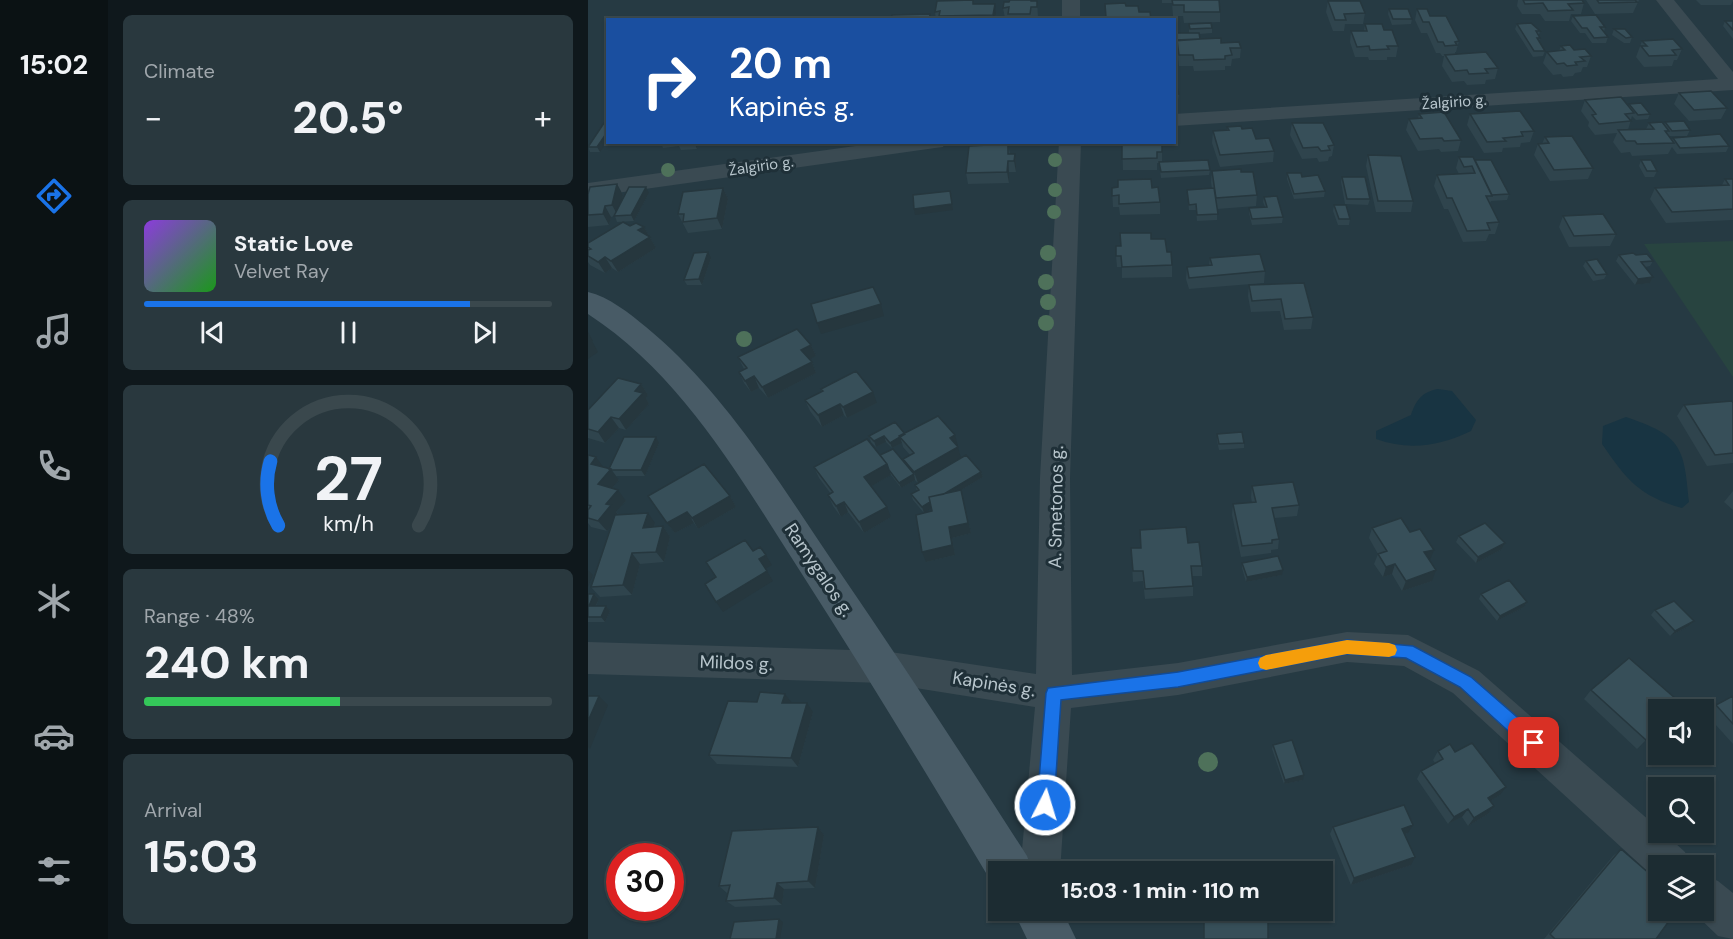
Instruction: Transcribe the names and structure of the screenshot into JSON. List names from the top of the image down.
{
  "streets": {
    "main road": ["Ramygalos g."],
    "street": [
      "Žalgirio g.",
      "A. Smetonos g.",
      "Mildos g.",
      "Kapinės g."
    ]
  },
  "crossings": [
    ["A. Smetonos g.", "Kapinės g."],
    ["Ramygalos g.", "Mildos g."],
    ["Ramygalos g.", "Kapinės g."],
    ["Mildos g.", "Kapinės g."]
  ],
  "page": {
    "tabs": "15:02",
    "tile": [
      "Climate",
      ["Range · 48%", "240 km"],
      ["Arrival", "15:03"]
    ],
    "turn": ["20 m", "Kapinės g."],
    "heat": ["−", "20.5°", "+"],
    "song": ["Static Love", "Velvet Ray"],
    "limit": "30",
    "trip": "15:03 · 1 min · 110 m",
    "gauge": ["27", "km/h"]
  }
}
